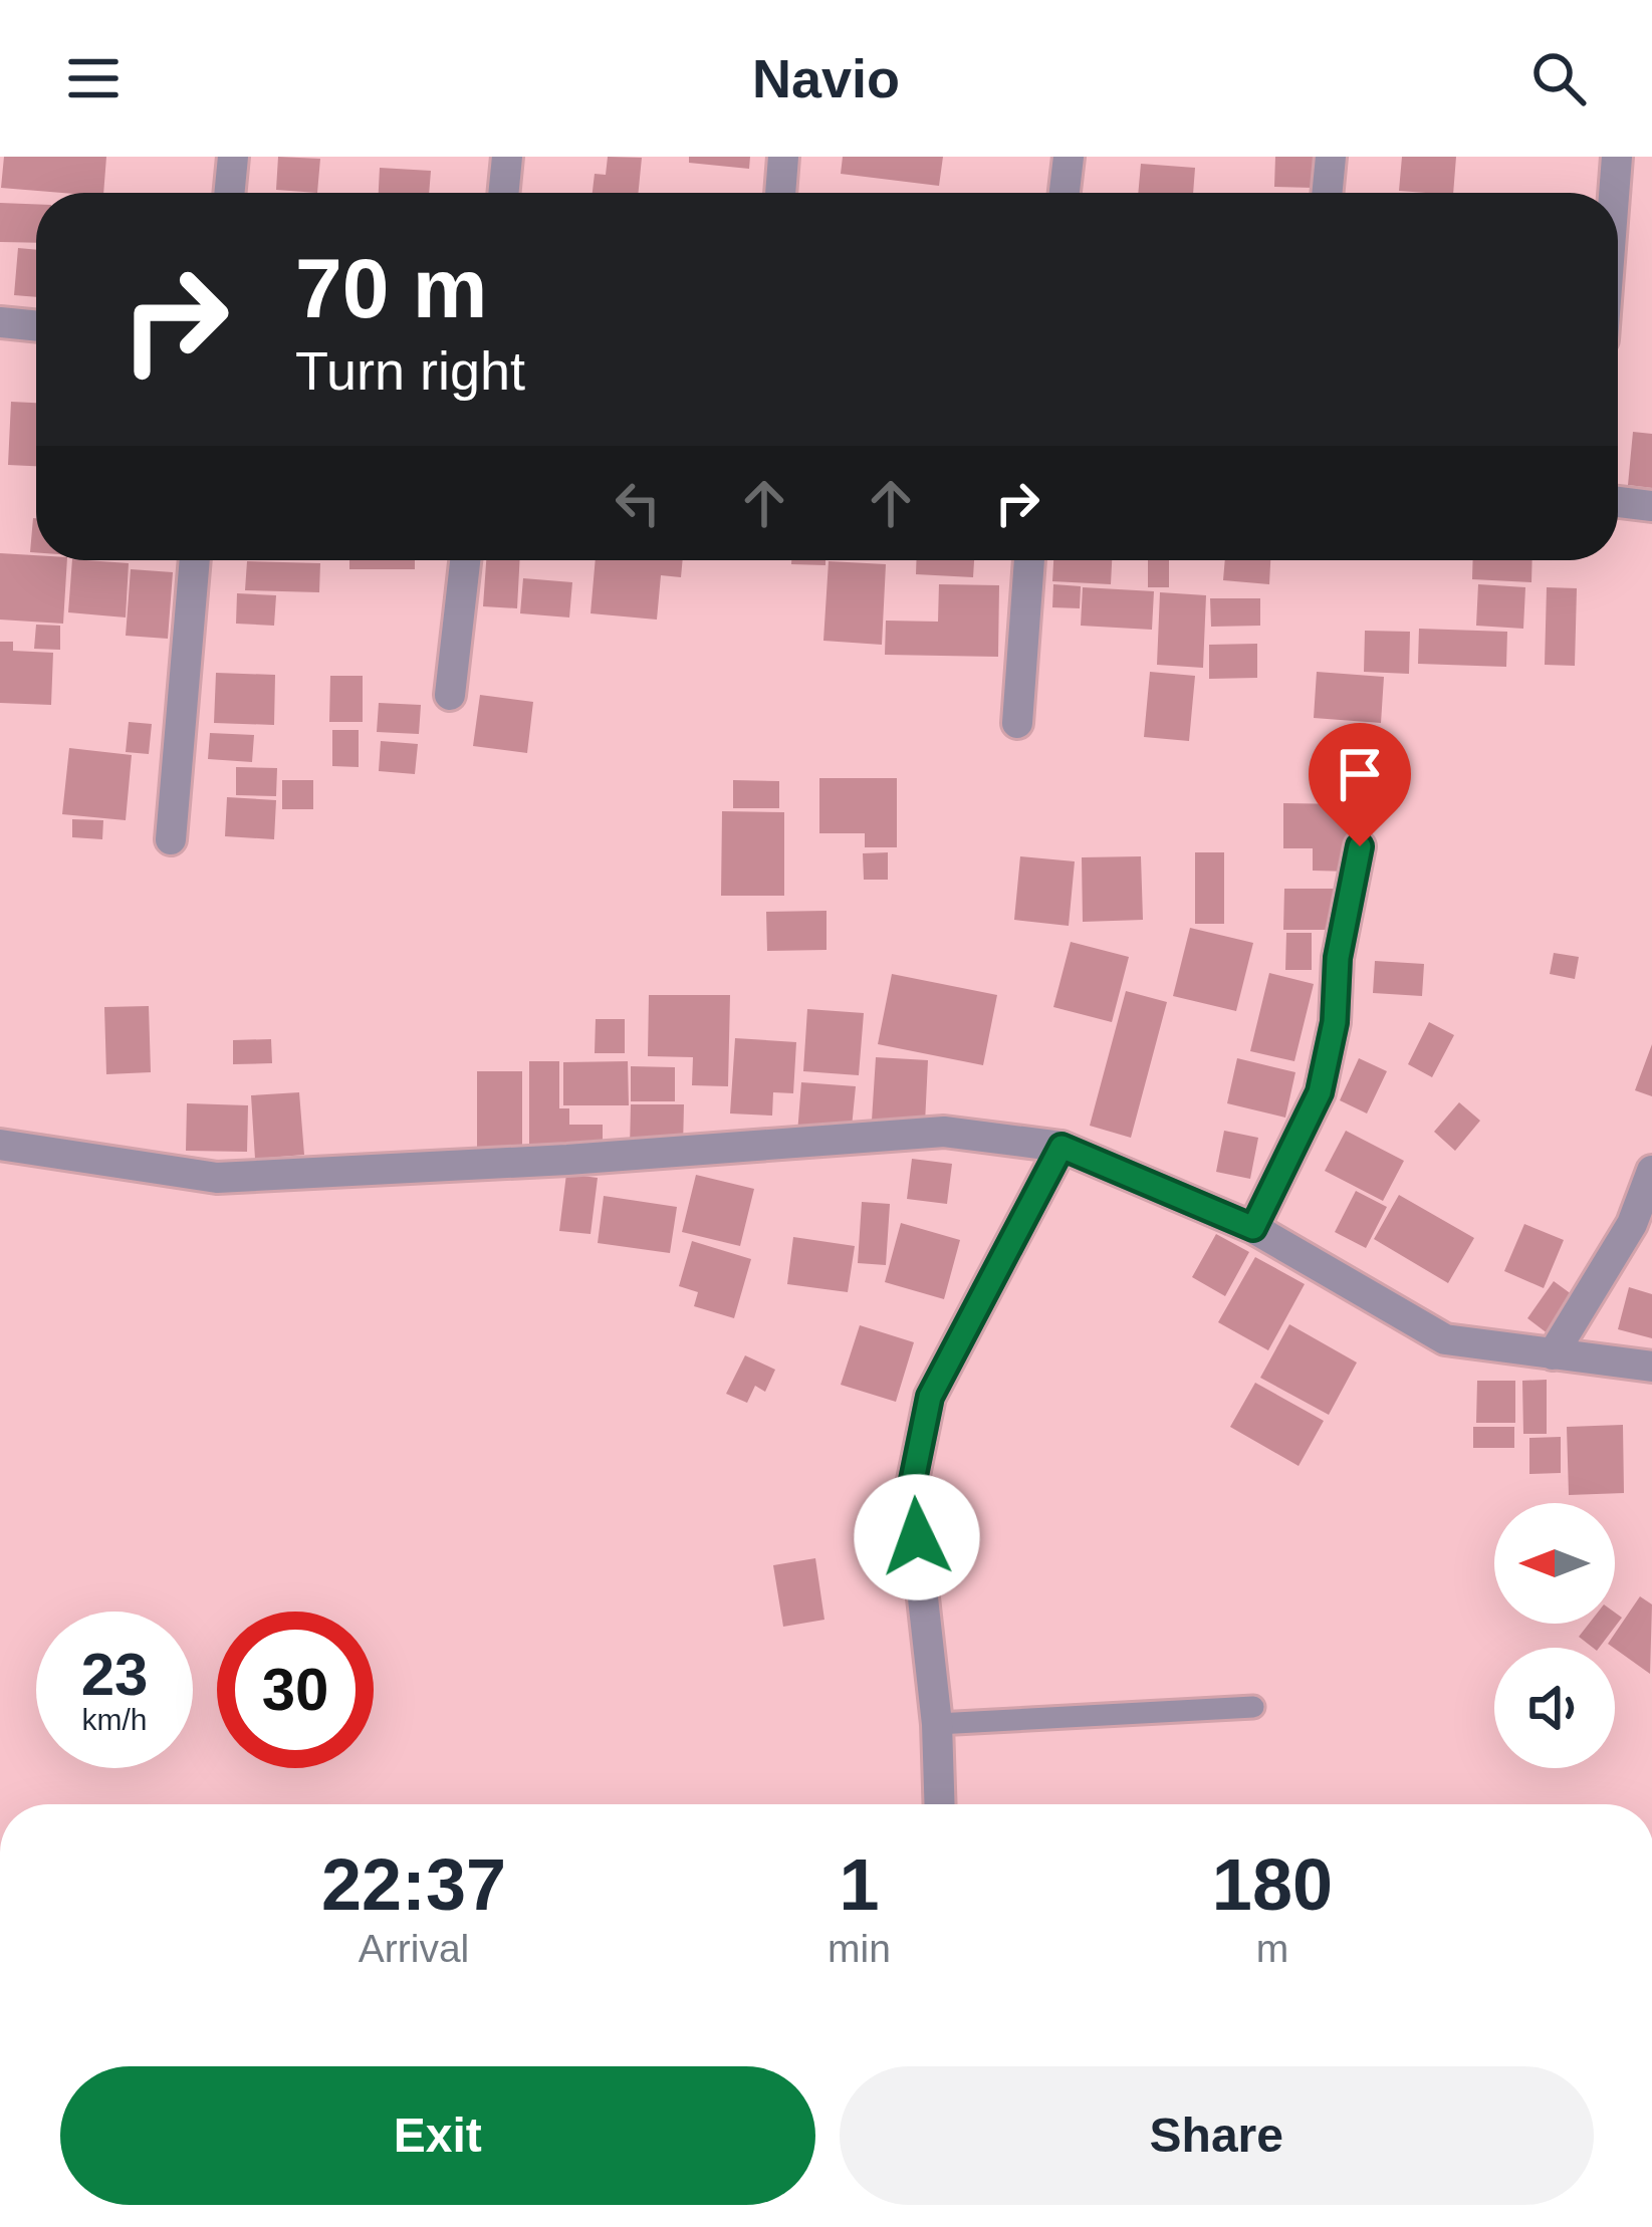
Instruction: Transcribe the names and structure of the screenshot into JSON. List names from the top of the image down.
{
  "north": "left",
  "page": {
    "header": "Navio",
    "turn": ["70 m", "Turn right"],
    "speed": "23 km/h",
    "limit": "30",
    "eta": [
      "22:37",
      "Arrival",
      "1",
      "min",
      "180",
      "m"
    ],
    "buttons": ["Exit", "Share"]
  }
}
